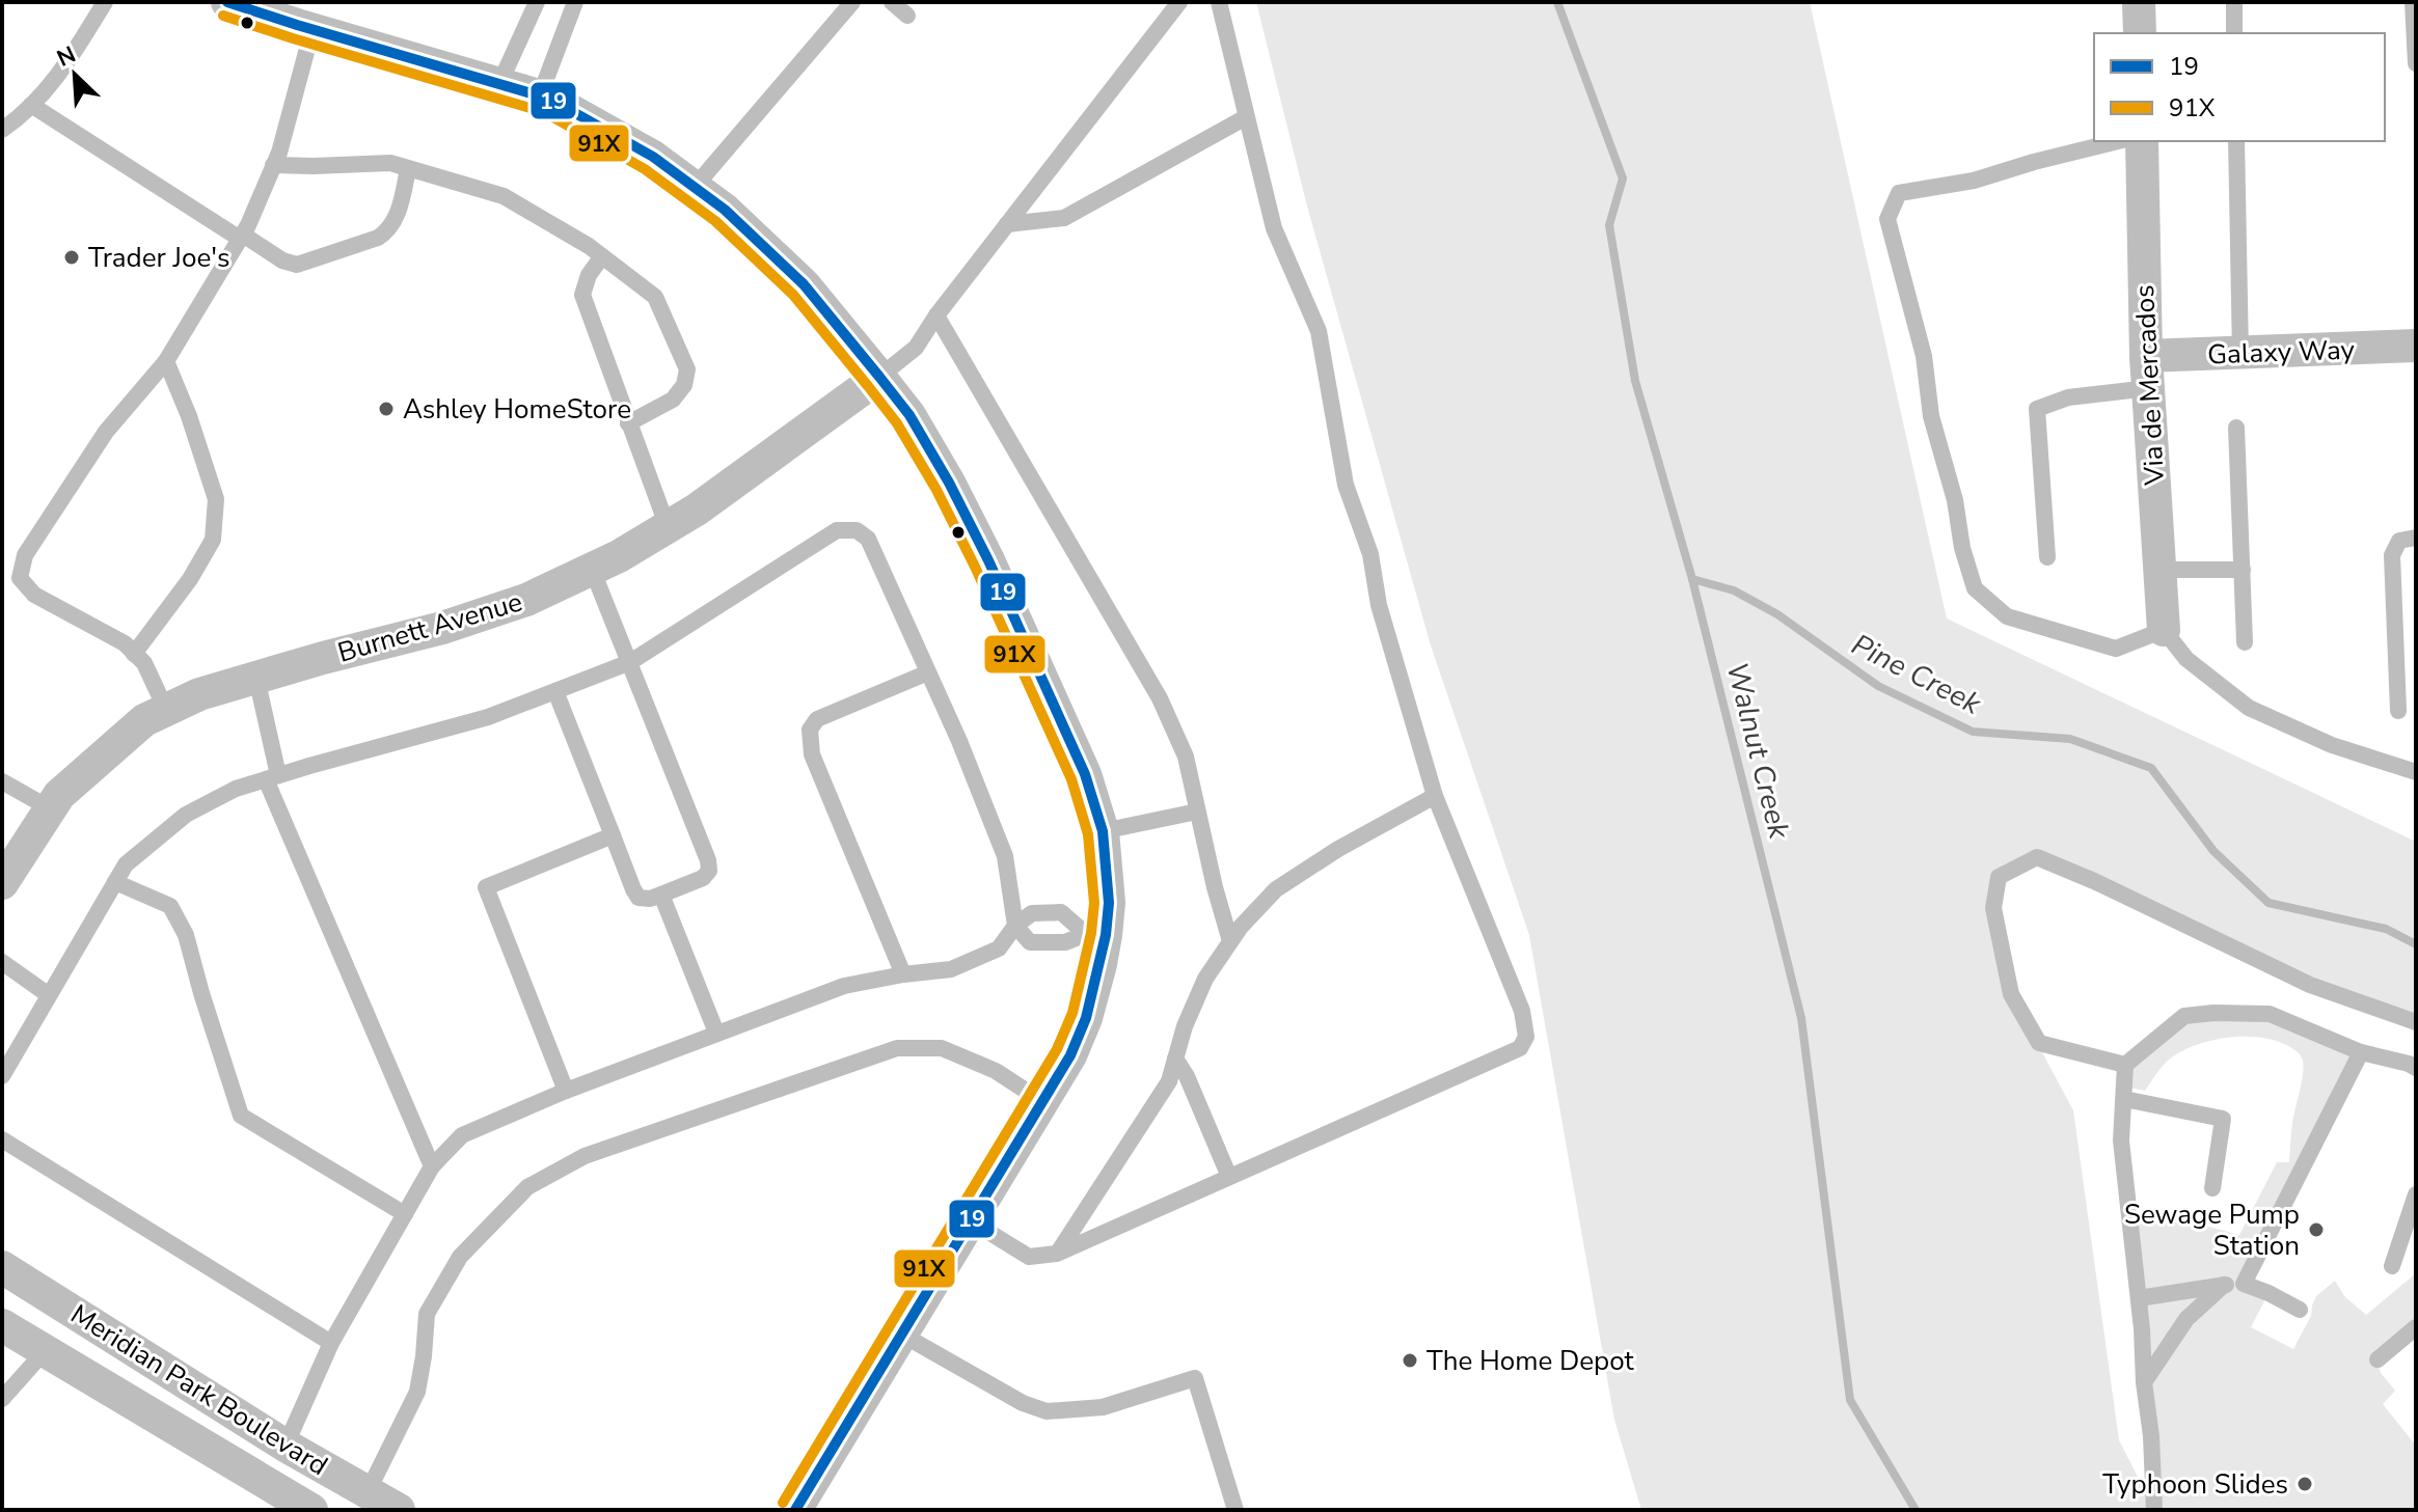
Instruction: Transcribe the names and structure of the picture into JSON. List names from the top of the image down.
{
  "streets": {
    "street": [
      "Galaxy Way",
      "Via de Mercados",
      "Burnett Avenue",
      "Meridian Park Boulevard"
    ]
  },
  "crossings": [
    ["Galaxy Way", "Via de Mercados"]
  ],
  "water": ["Pine Creek", "Walnut Creek"],
  "places": [
    "Trader Joe's",
    "Ashley HomeStore",
    "Sewage Pump Station",
    "The Home Depot",
    "Typhoon Slides"
  ],
  "lines": ["transit line 19", "transit line 91X"],
  "legend": ["19", "91X"],
  "north": "top left"
}
